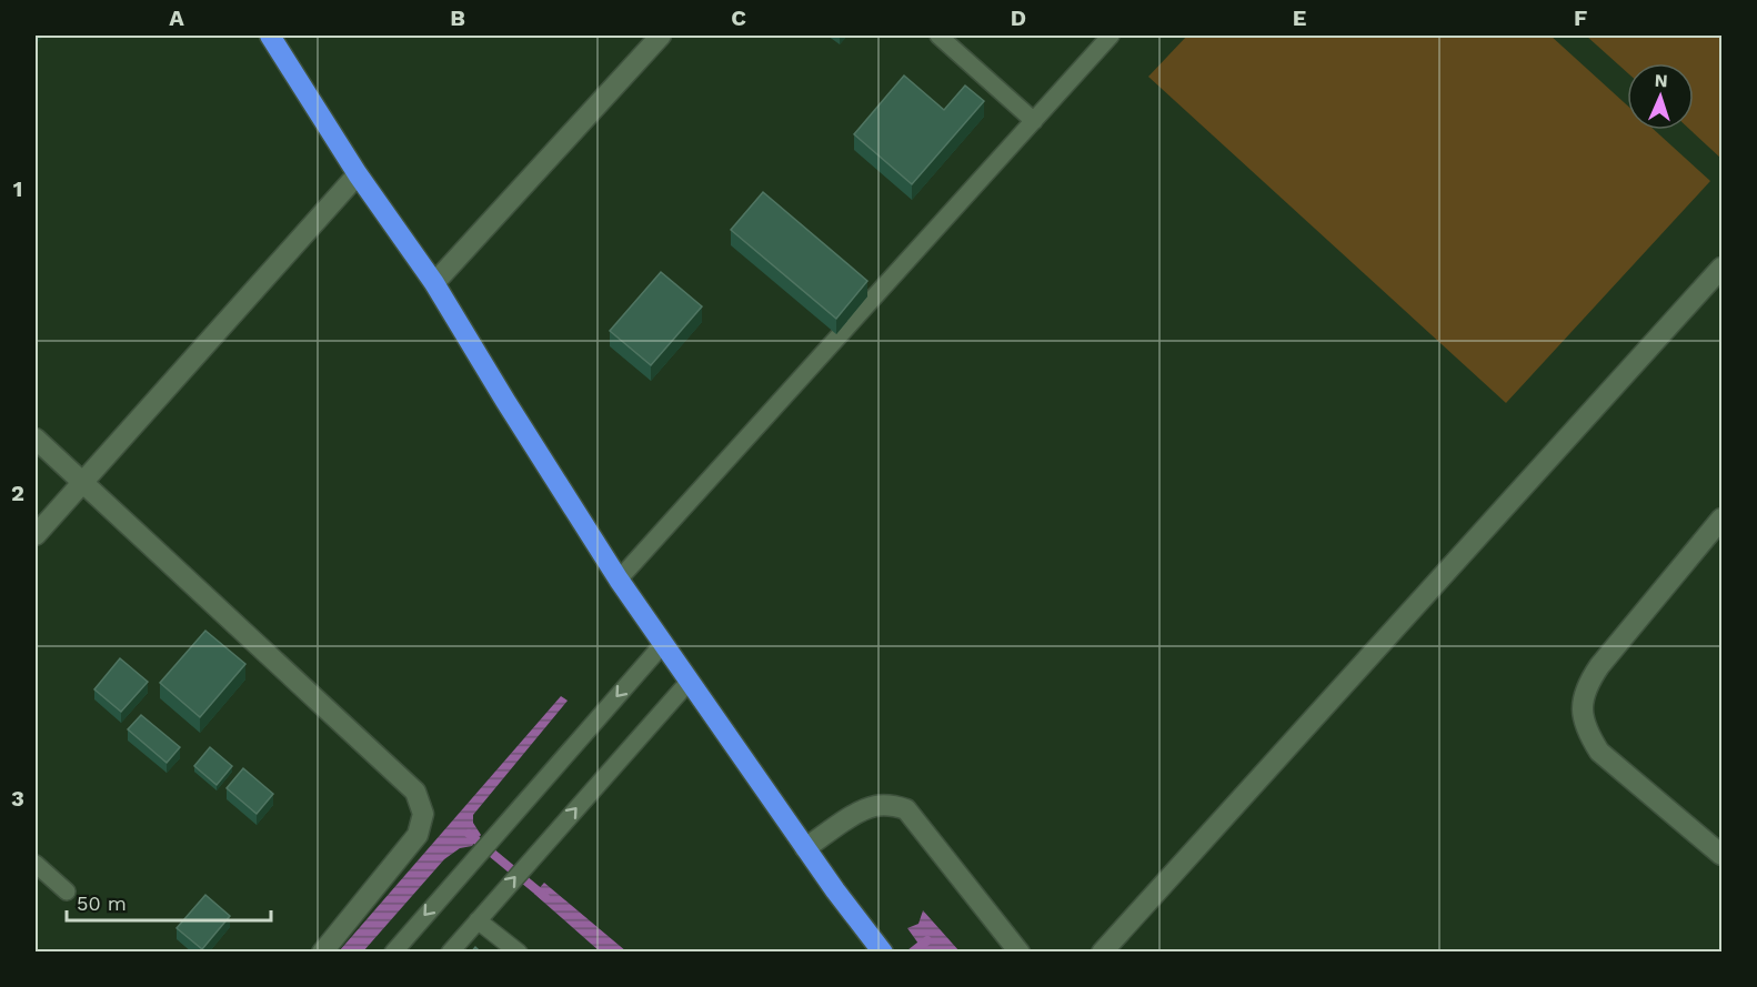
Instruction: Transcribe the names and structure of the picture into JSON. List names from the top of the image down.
{
  "scale_bar": "50 m",
  "north": "top",
  "grid": {
    "columns": [
      "A",
      "B",
      "C",
      "D",
      "E",
      "F"
    ],
    "rows": ["1", "2", "3"]
  }
}
